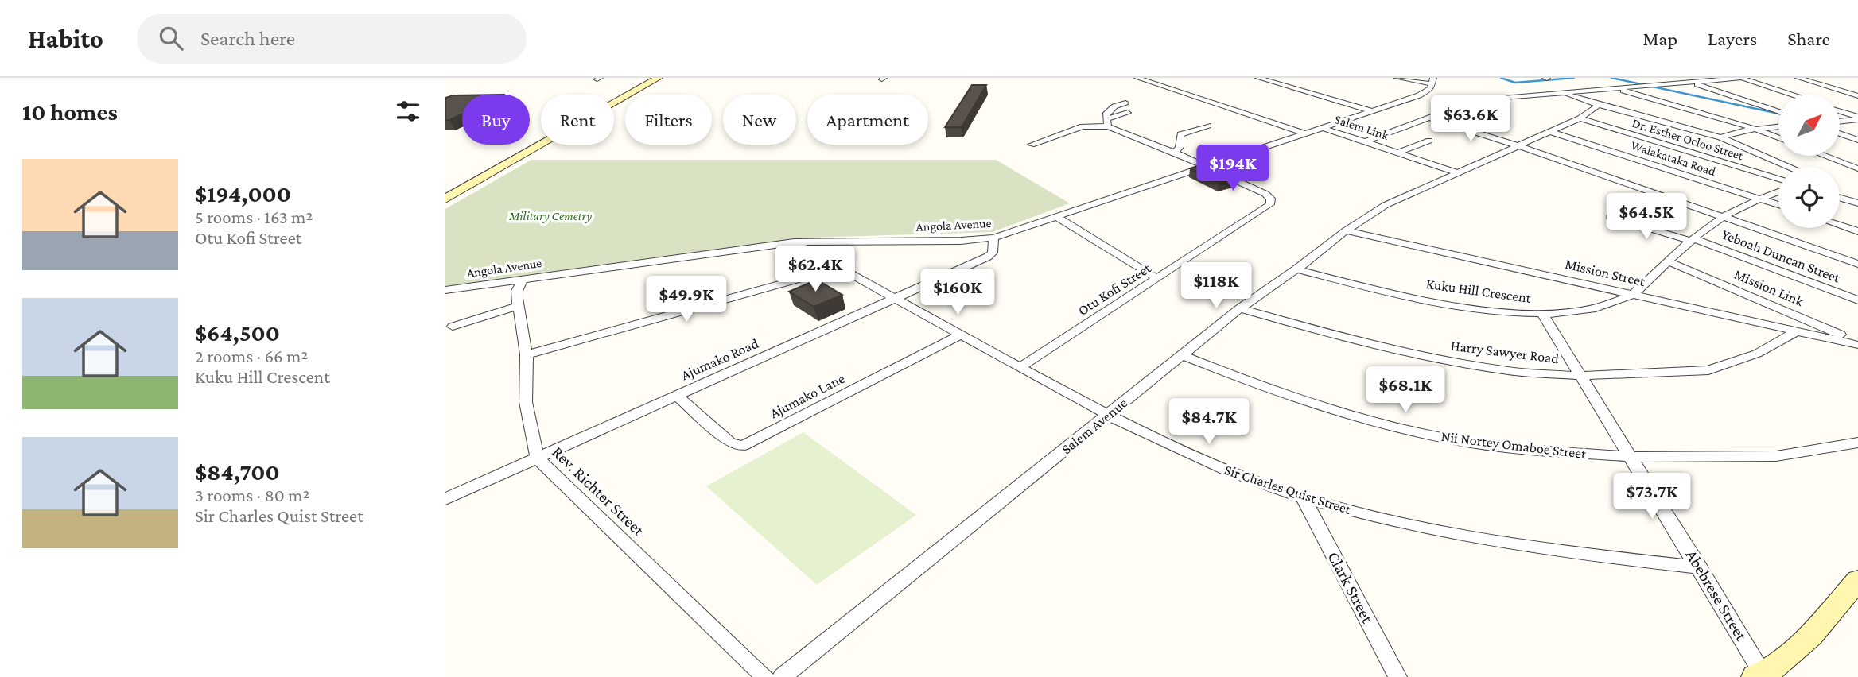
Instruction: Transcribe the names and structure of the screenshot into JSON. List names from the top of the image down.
{
  "streets": {
    "street": [
      "Salem Link",
      "Dr. Esther Ocloo Street",
      "Walakataka Road",
      "Angola Avenue",
      "Yeboah Duncan Street",
      "Mission Street",
      "Mission Link",
      "Otu Kofi Street",
      "Kuku Hill Crescent",
      "Harry Sawyer Road",
      "Ajumako Road",
      "Ajumako Lane",
      "Salem Avenue",
      "Nii Nortey Omaboe Street",
      "Sir Charles Quist Street",
      "Rev. Richter Street",
      "Clark Street",
      "Abebrese Street"
    ]
  },
  "crossings": [
    ["Salem Link", "Angola Avenue"],
    ["Salem Link", "Salem Avenue"],
    ["Dr. Esther Ocloo Street", "Salem Avenue"],
    ["Walakataka Road", "Kuku Hill Crescent"],
    ["Walakataka Road", "Salem Avenue"],
    ["Angola Avenue", "Otu Kofi Street"],
    ["Angola Avenue", "Ajumako Road"],
    ["Angola Avenue", "Sir Charles Quist Street"],
    ["Angola Avenue", "Rev. Richter Street"],
    ["Yeboah Duncan Street", "Kuku Hill Crescent"],
    ["Mission Street", "Mission Link"],
    ["Mission Street", "Kuku Hill Crescent"],
    ["Mission Street", "Harry Sawyer Road"],
    ["Mission Street", "Salem Avenue"],
    ["Mission Link", "Kuku Hill Crescent"],
    ["Otu Kofi Street", "Sir Charles Quist Street"],
    ["Kuku Hill Crescent", "Salem Avenue"],
    ["Kuku Hill Crescent", "Abebrese Street"],
    ["Harry Sawyer Road", "Salem Avenue"],
    ["Harry Sawyer Road", "Abebrese Street"],
    ["Ajumako Road", "Ajumako Lane"],
    ["Ajumako Road", "Sir Charles Quist Street"],
    ["Ajumako Road", "Rev. Richter Street"],
    ["Ajumako Lane", "Sir Charles Quist Street"],
    ["Salem Avenue", "Nii Nortey Omaboe Street"],
    ["Salem Avenue", "Sir Charles Quist Street"],
    ["Nii Nortey Omaboe Street", "Abebrese Street"],
    ["Sir Charles Quist Street", "Clark Street"],
    ["Sir Charles Quist Street", "Abebrese Street"]
  ],
  "parks": ["Military Cemetry"],
  "north": "top right",
  "page": {
    "header": "Habito",
    "search": "Search here",
    "nav": ["Map", "Layers", "Share"],
    "heading": "10 homes",
    "chip": [
      "Buy",
      "Rent",
      "Filters",
      "New",
      "Apartment"
    ],
    "price": [
      "$63.6K",
      "$194K",
      "$64.5K",
      "$62.4K",
      "$118K",
      "$160K",
      "$49.9K",
      "$68.1K",
      "$84.7K",
      "$73.7K"
    ],
    "list": [
      {
        "name": "$194,000",
        "note": "5 rooms · 163 m² · Otu Kofi Street"
      },
      {
        "name": "$64,500",
        "note": "2 rooms · 66 m² · Kuku Hill Crescent"
      },
      {
        "name": "$84,700",
        "note": "3 rooms · 80 m² · Sir Charles Quist Street"
      }
    ]
  }
}
